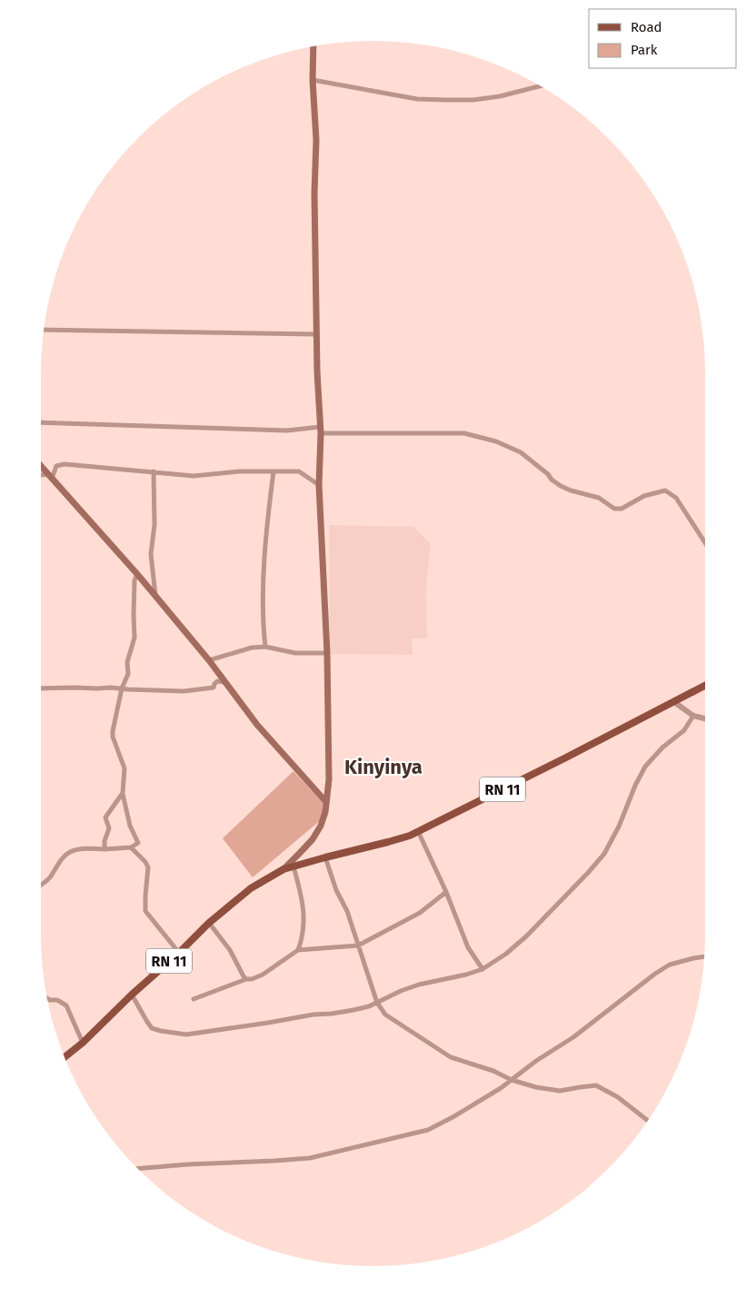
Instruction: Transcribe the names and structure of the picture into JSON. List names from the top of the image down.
{
  "streets": {
    "main road": ["RN 11"]
  },
  "districts": ["Kinyinya"],
  "legend": ["Road", "Park"]
}
